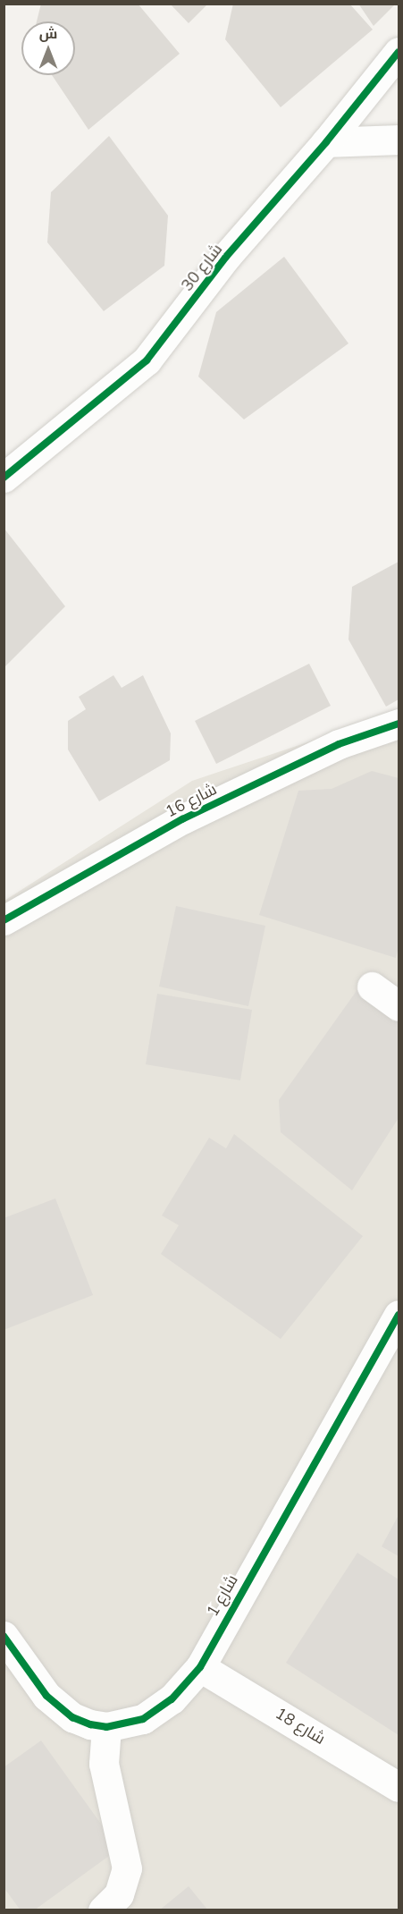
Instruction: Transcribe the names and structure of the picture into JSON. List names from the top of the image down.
{
  "streets": {
    "street": [
      "شارع 30",
      "شارع 16",
      "شارع 1",
      "شارع 18"
    ]
  },
  "crossings": [
    ["شارع 1", "شارع 18"]
  ],
  "north": "top"
}
